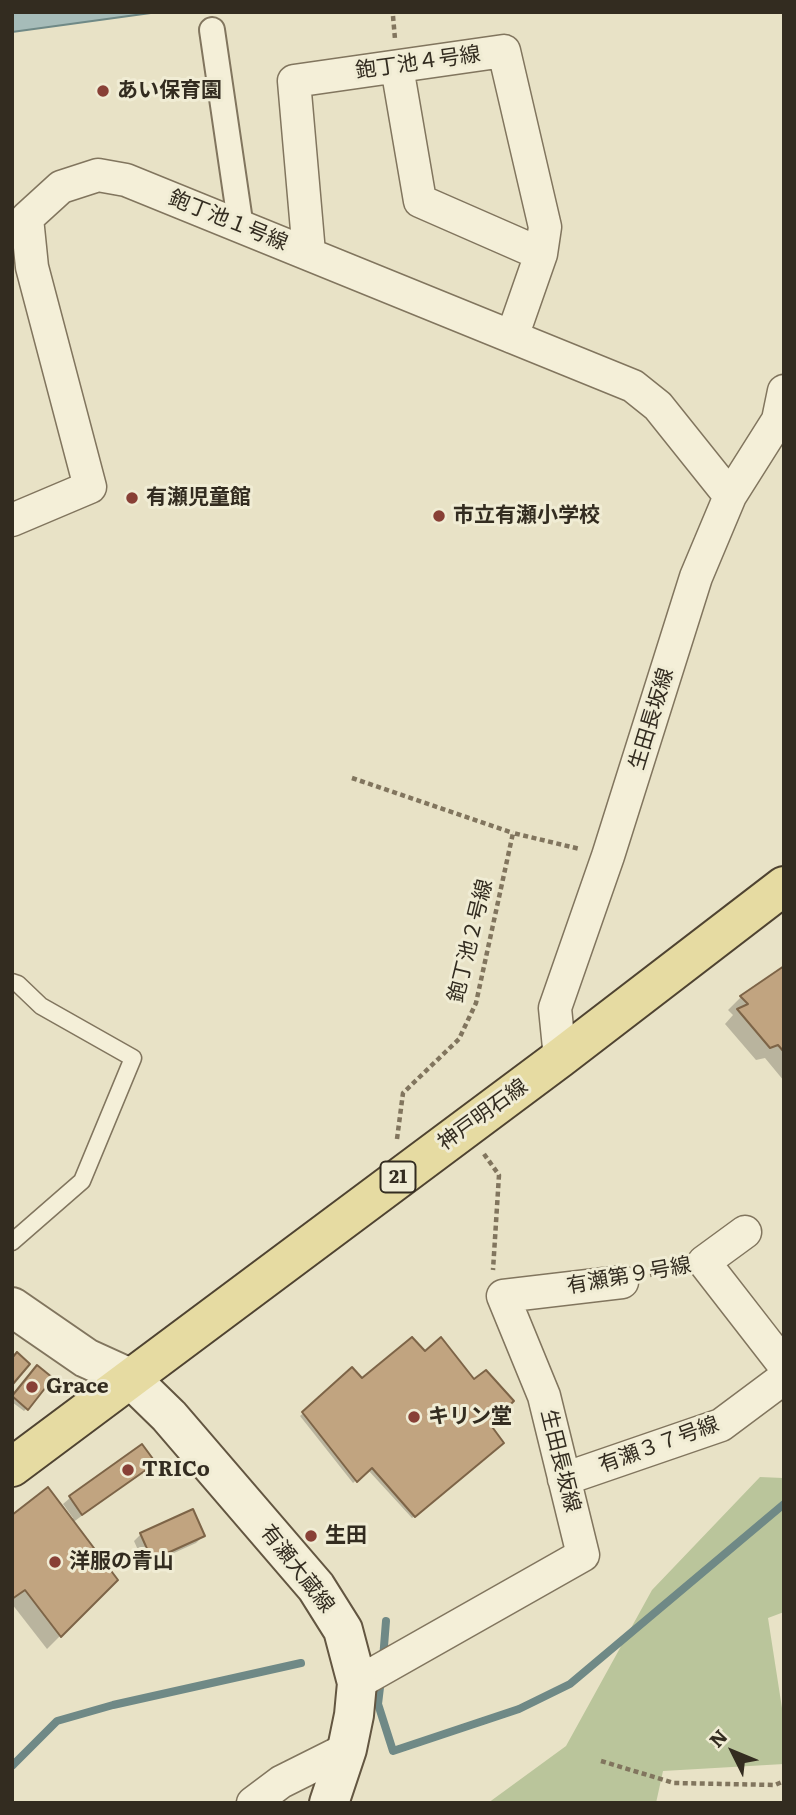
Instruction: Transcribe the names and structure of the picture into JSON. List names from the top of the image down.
{
  "streets": {
    "main road": ["神戸明石線", "21", "有瀬大蔵線"],
    "street": [
      "鉋丁池４号線",
      "鉋丁池１号線",
      "生田長坂線",
      "有瀬第９号線",
      "有瀬３７号線"
    ],
    "path": ["鉋丁池２号線"]
  },
  "crossings": [
    ["鉋丁池４号線", "鉋丁池１号線"],
    ["鉋丁池１号線", "生田長坂線"],
    ["生田長坂線", "神戸明石線"],
    ["生田長坂線", "有瀬第９号線"],
    ["生田長坂線", "有瀬３７号線"],
    ["生田長坂線", "有瀬大蔵線"],
    ["鉋丁池２号線", "神戸明石線"],
    ["神戸明石線", "有瀬大蔵線"]
  ],
  "places": [
    "あい保育園",
    "有瀬児童館",
    "市立有瀬小学校",
    "Grace",
    "キリン堂",
    "TRICo",
    "生田",
    "洋服の青山"
  ],
  "north": "top left"
}
